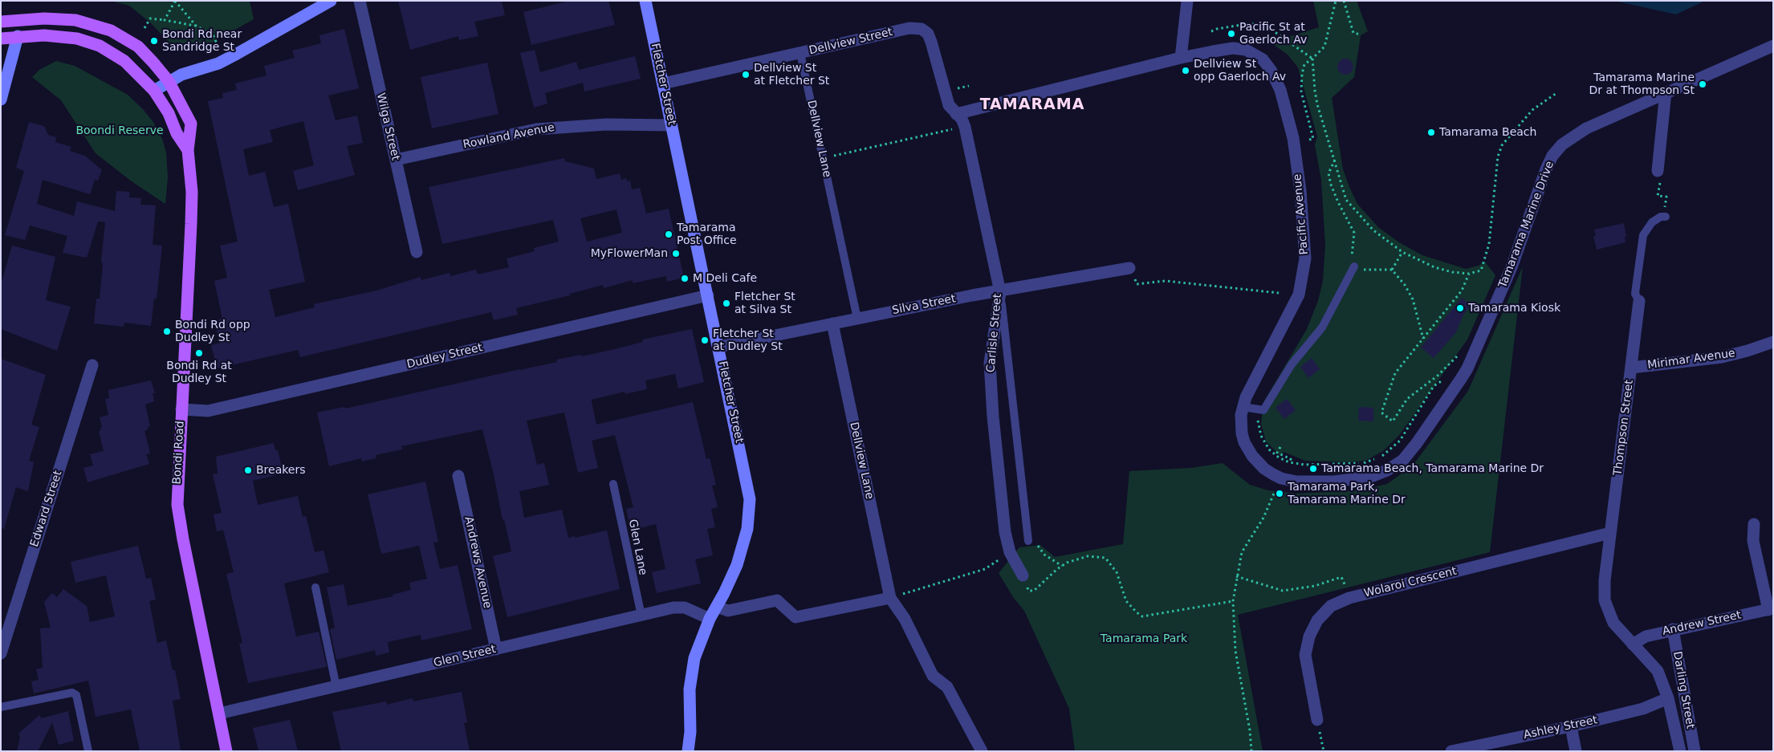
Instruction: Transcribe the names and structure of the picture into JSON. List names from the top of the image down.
{
  "streets": {
    "main road": ["Bondi Road"],
    "street": [
      "Dellview Street",
      "Fletcher Street",
      "Wilga Street",
      "Rowland Avenue",
      "Dellview Lane",
      "Pacific Avenue",
      "Tamarama Marine Drive",
      "Silva Street",
      "Carlisle Street",
      "Dudley Street",
      "Mirimar Avenue",
      "Thompson Street",
      "Edward Street",
      "Andrews Avenue",
      "Wolaroi Crescent",
      "Andrew Street",
      "Glen Street",
      "Darling Street",
      "Ashley Street"
    ],
    "lane": ["Glen Lane"]
  },
  "crossings": [
    ["Dellview Street", "Fletcher Street"],
    ["Dellview Street", "Dellview Lane"],
    ["Dellview Street", "Carlisle Street"],
    ["Fletcher Street", "Rowland Avenue"],
    ["Fletcher Street", "Silva Street"],
    ["Fletcher Street", "Dudley Street"],
    ["Fletcher Street", "Glen Street"],
    ["Wilga Street", "Rowland Avenue"],
    ["Dellview Lane", "Silva Street"],
    ["Pacific Avenue", "Tamarama Marine Drive"],
    ["Silva Street", "Carlisle Street"],
    ["Dudley Street", "Bondi Road"],
    ["Mirimar Avenue", "Thompson Street"],
    ["Thompson Street", "Wolaroi Crescent"],
    ["Thompson Street", "Andrew Street"],
    ["Thompson Street", "Darling Street"],
    ["Bondi Road", "Glen Street"],
    ["Glen Lane", "Glen Street"],
    ["Andrews Avenue", "Glen Street"],
    ["Andrew Street", "Darling Street"],
    ["Darling Street", "Ashley Street"]
  ],
  "districts": ["TAMARAMA"],
  "parks": ["Boondi Reserve", "Tamarama Park"],
  "places": [
    "Pacific St at Gaerloch Av",
    "Bondi Rd near Sandridge St",
    "Dellview St opp Gaerloch Av",
    "Dellview St at Fletcher St",
    "Tamarama Marine Dr at Thompson St",
    "Tamarama Beach",
    "Tamarama Post Office",
    "MyFlowerMan",
    "M Deli Cafe",
    "Fletcher St at Silva St",
    "Tamarama Kiosk",
    "Bondi Rd opp Dudley St",
    "Fletcher St at Dudley St",
    "Bondi Rd at Dudley St",
    "Tamarama Beach, Tamarama Marine Dr",
    "Breakers",
    "Tamarama Park, Tamarama Marine Dr"
  ]
}
